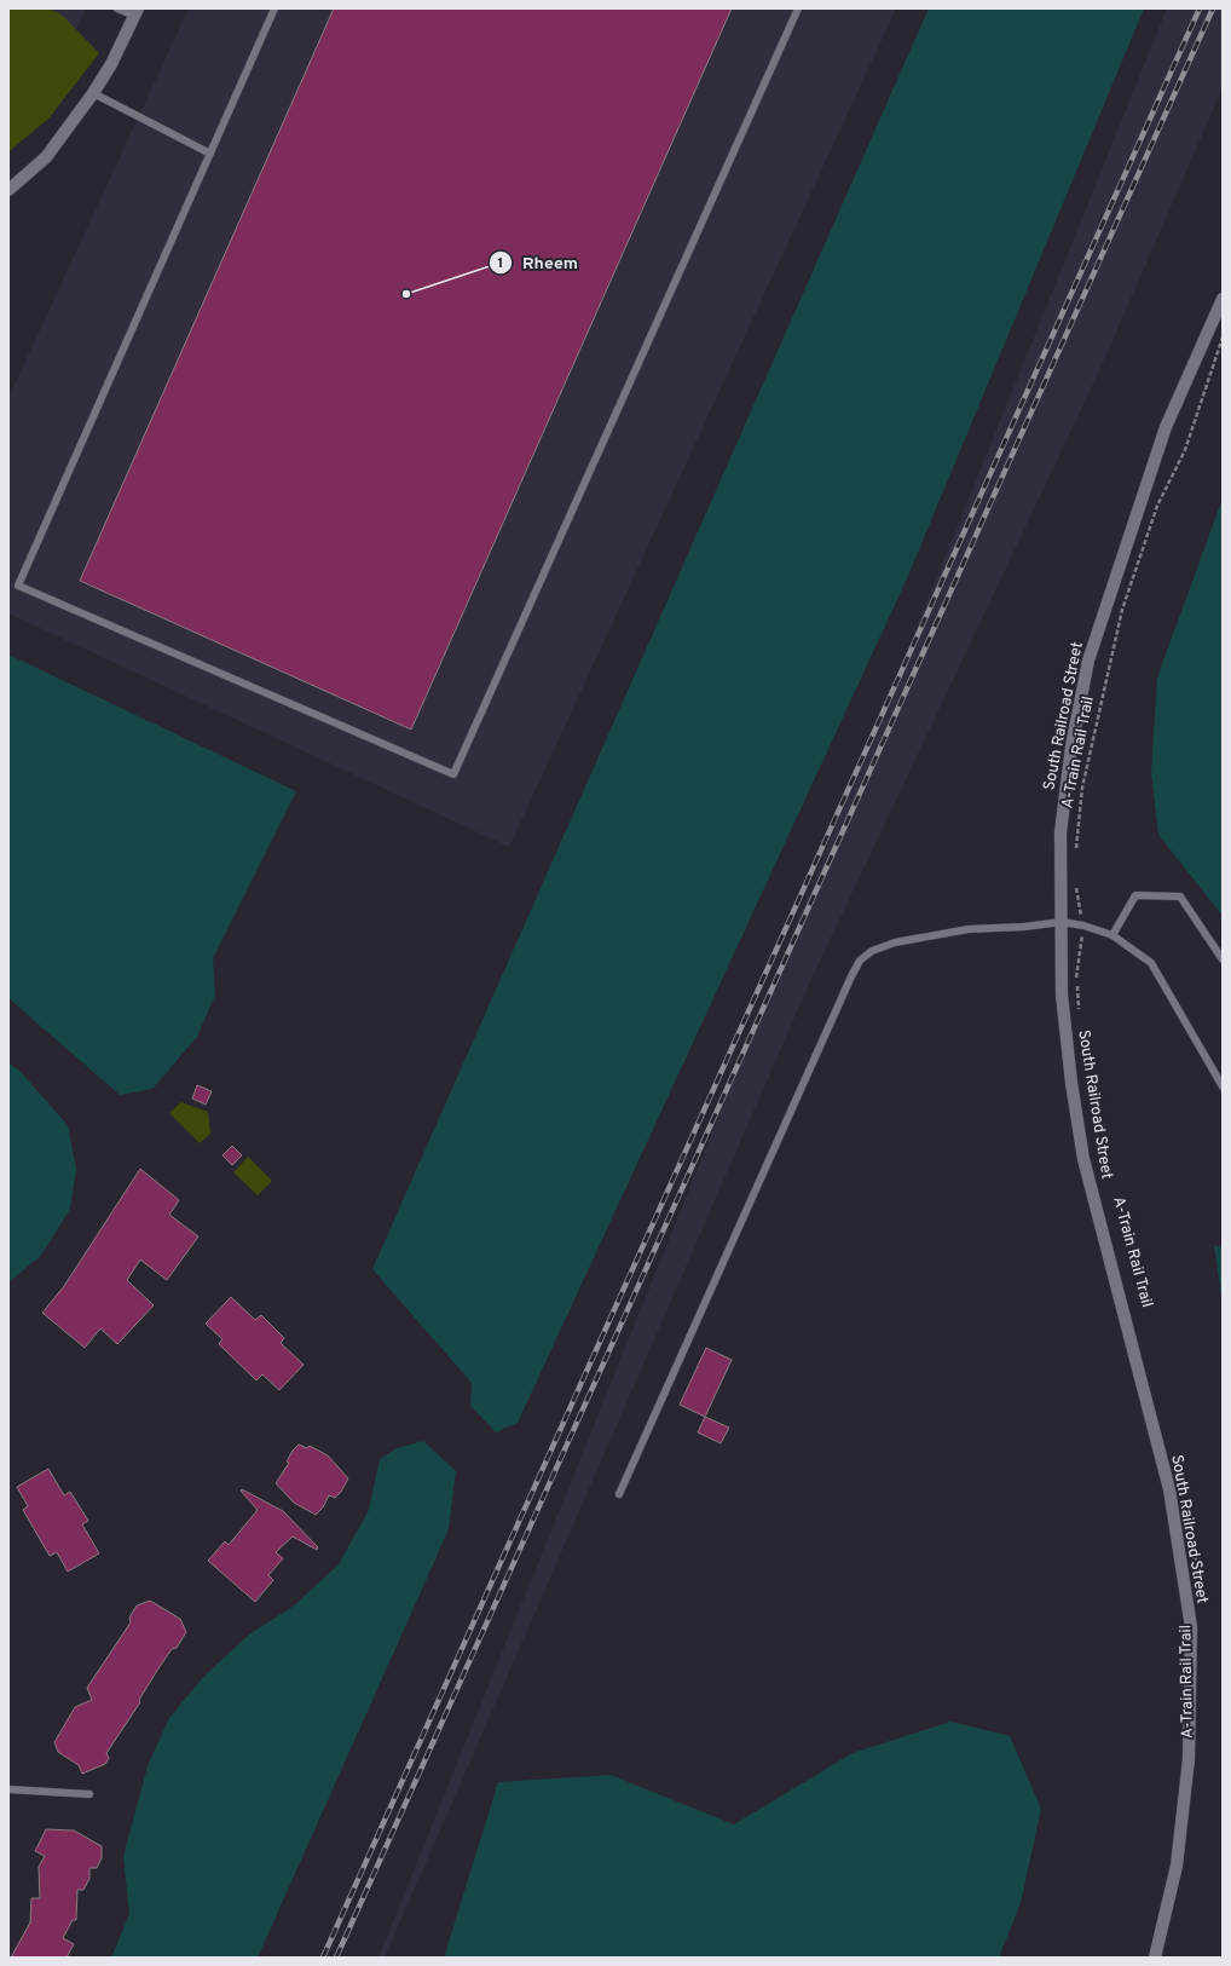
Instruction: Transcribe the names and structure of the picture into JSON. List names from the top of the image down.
{
  "streets": {
    "street": ["South Railroad Street"],
    "path": ["A-Train Rail Trail"]
  },
  "places": ["Rheem"]
}
